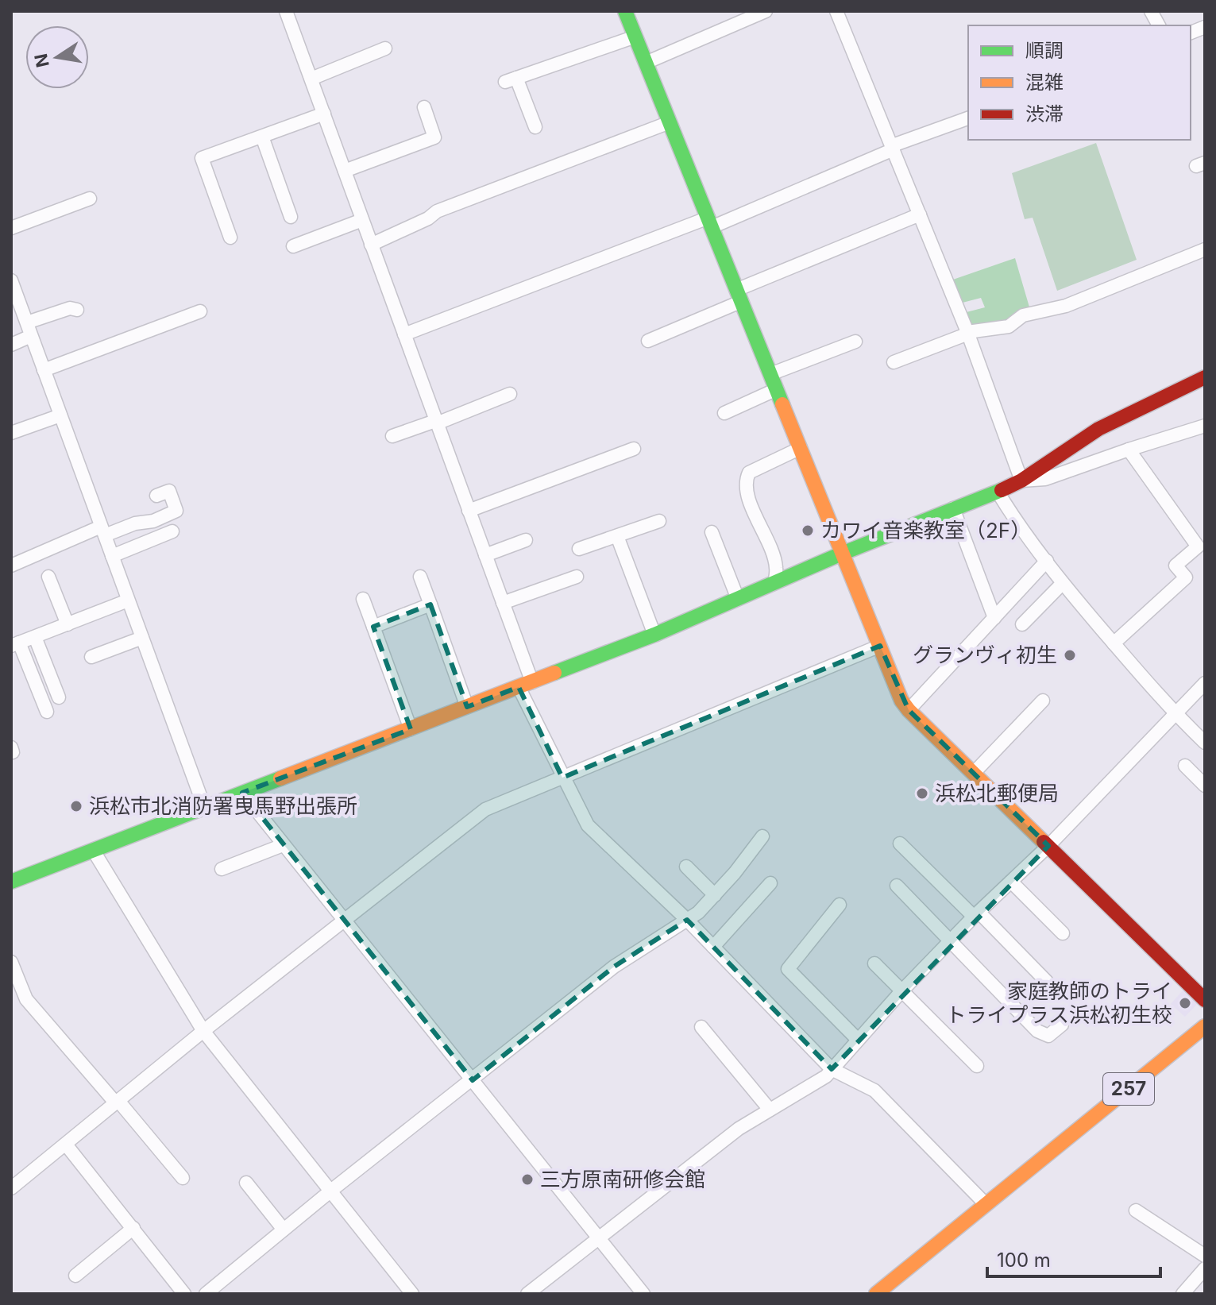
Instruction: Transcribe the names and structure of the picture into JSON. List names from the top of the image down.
{
  "streets": {
    "main road": ["257"]
  },
  "places": [
    "カワイ音楽教室（2F）",
    "グランヴィ初生",
    "浜松北郵便局",
    "浜松市北消防署曳馬野出張所",
    "家庭教師のトライ トライプラス浜松初生校",
    "三方原南研修会館"
  ],
  "legend": ["順調", "混雑", "渋滞"],
  "scale_bar": "100 m",
  "north": "left"
}
